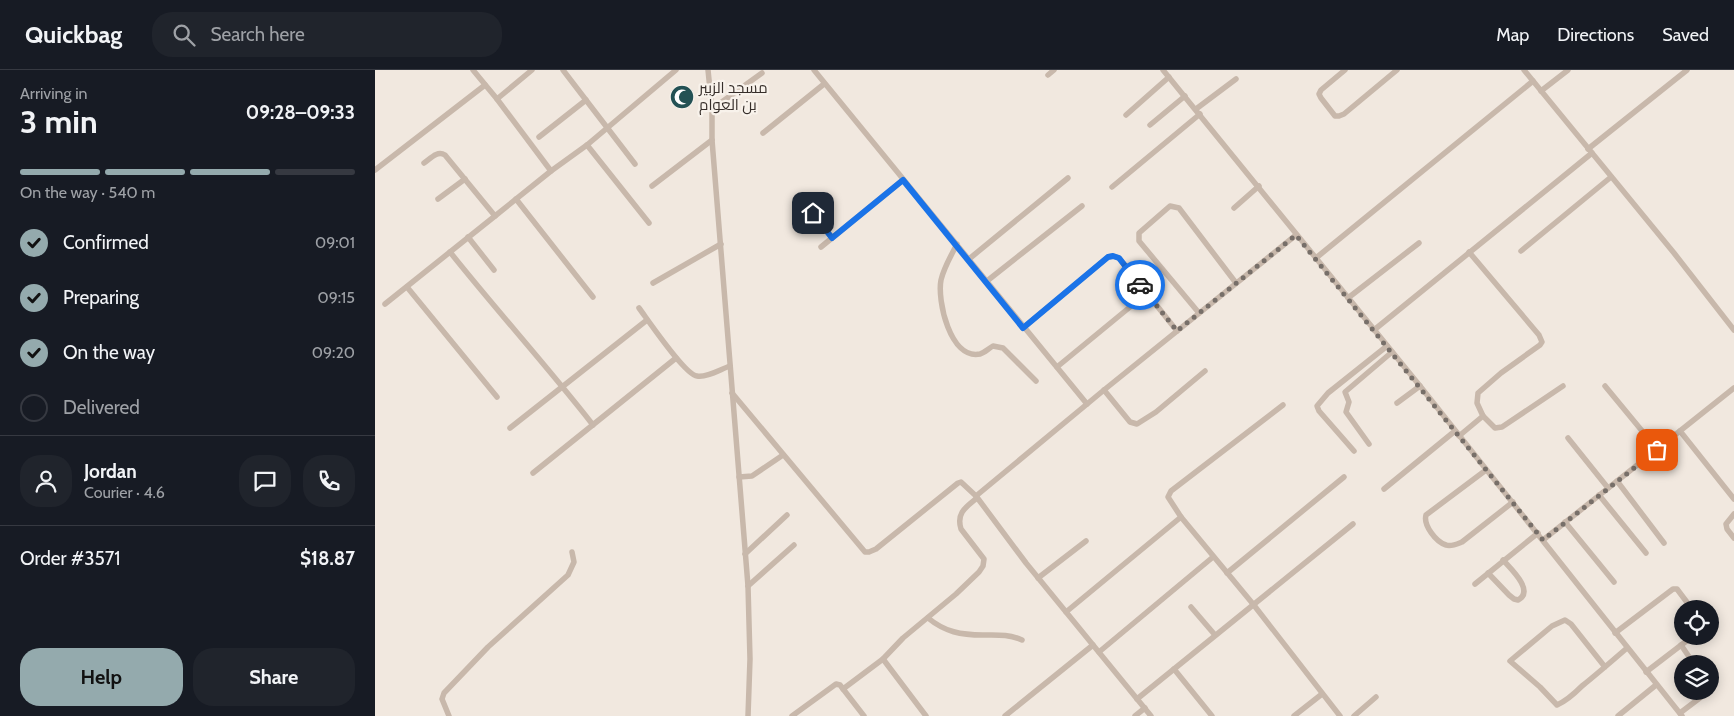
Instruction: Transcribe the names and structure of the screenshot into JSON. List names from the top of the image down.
{
  "places": {
    "mosque": ["مسجد الزبير بن العوام"]
  },
  "page": {
    "header": "Quickbag",
    "search": "Search here",
    "nav": ["Map", "Directions", "Saved"],
    "heading": ["3 min", "Arriving in", "09:28–09:33"],
    "panel": [
      "Jordan",
      "Courier · 4.6",
      "Order #3571",
      "$18.87"
    ],
    "bar": "On the way · 540 m",
    "list": [
      ["Confirmed", "09:01"],
      ["Preparing", "09:15"],
      ["On the way", "09:20"],
      "Delivered"
    ],
    "buttons": ["Help", "Share"]
  }
}
